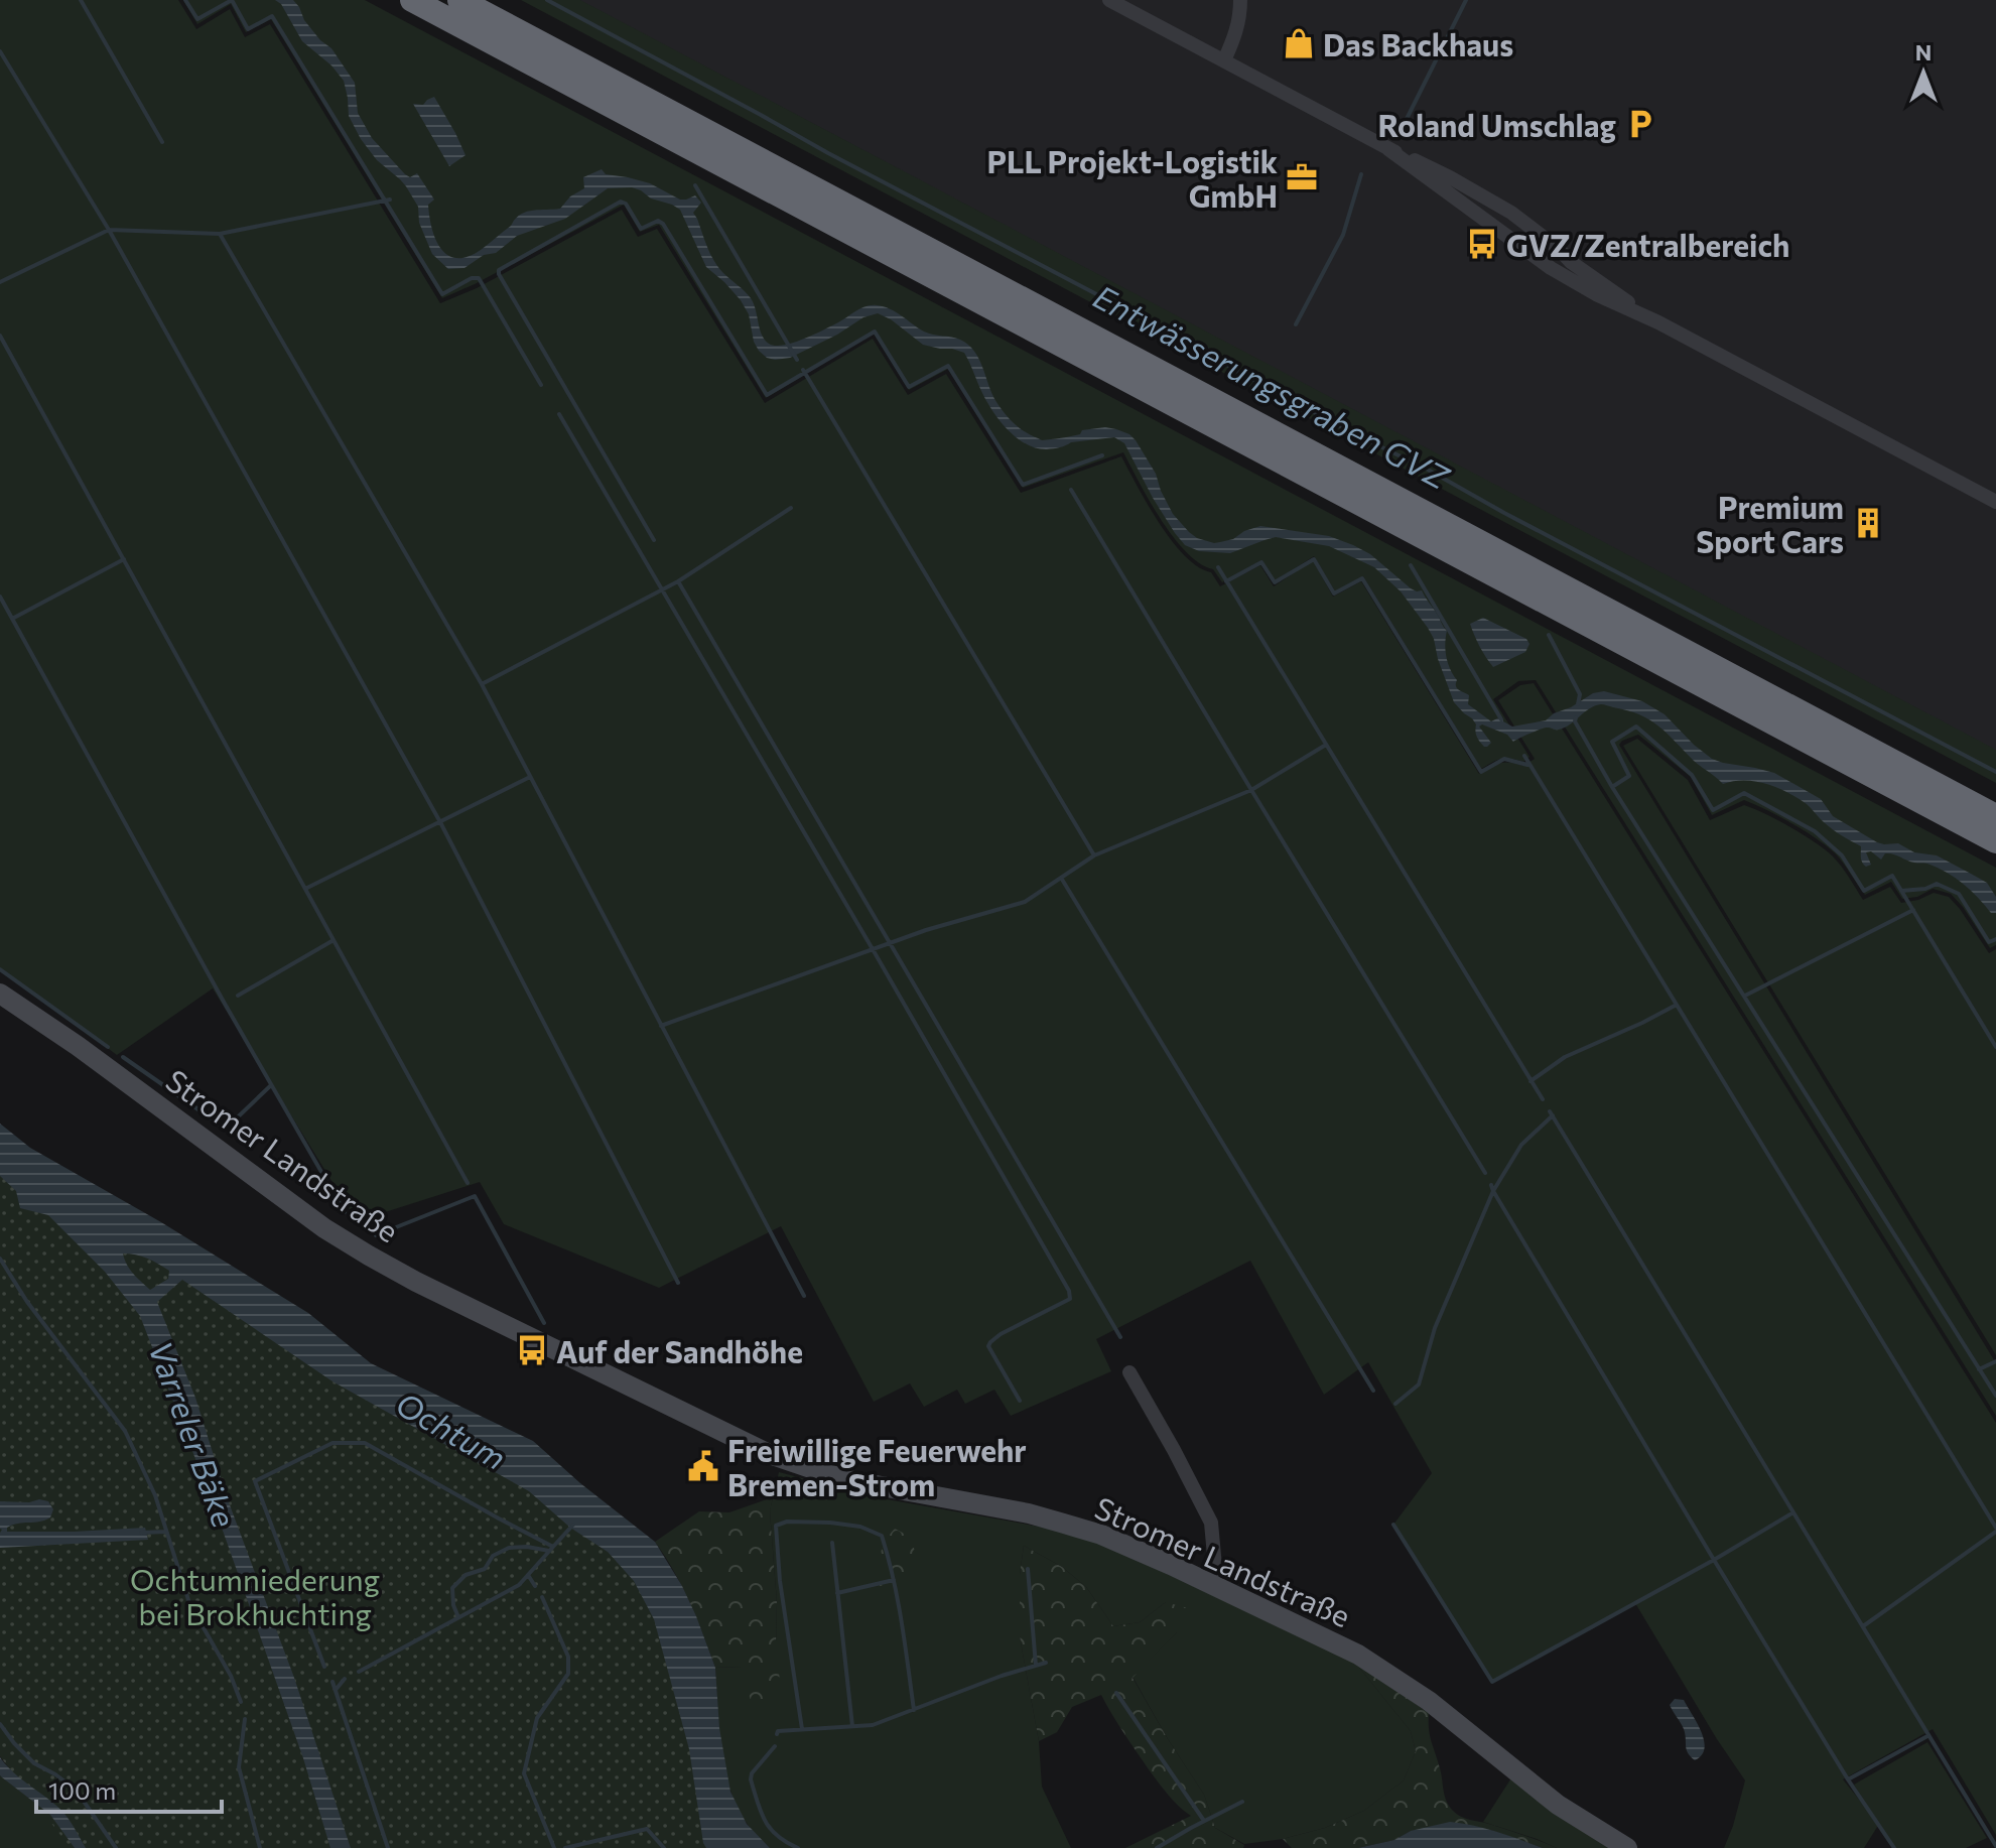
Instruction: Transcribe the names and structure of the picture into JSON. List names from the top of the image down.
{
  "streets": {
    "main road": ["Stromer Landstraße"]
  },
  "water": ["Entwässerungsgraben GVZ", "Ochtum", "Varreler Bäke"],
  "parks": ["Ochtumniederung bei Brokhuchting"],
  "places": {
    "shop": ["Das Backhaus"],
    "parking": ["Roland Umschlag"],
    "office": ["PLL Projekt-Logistik GmbH"],
    "bus stop": ["GVZ/Zentralbereich", "Auf der Sandhöhe"],
    "building": ["Premium Sport Cars"],
    "public building": ["Freiwillige Feuerwehr Bremen-Strom"]
  },
  "scale_bar": "100 m",
  "north": "top"
}
